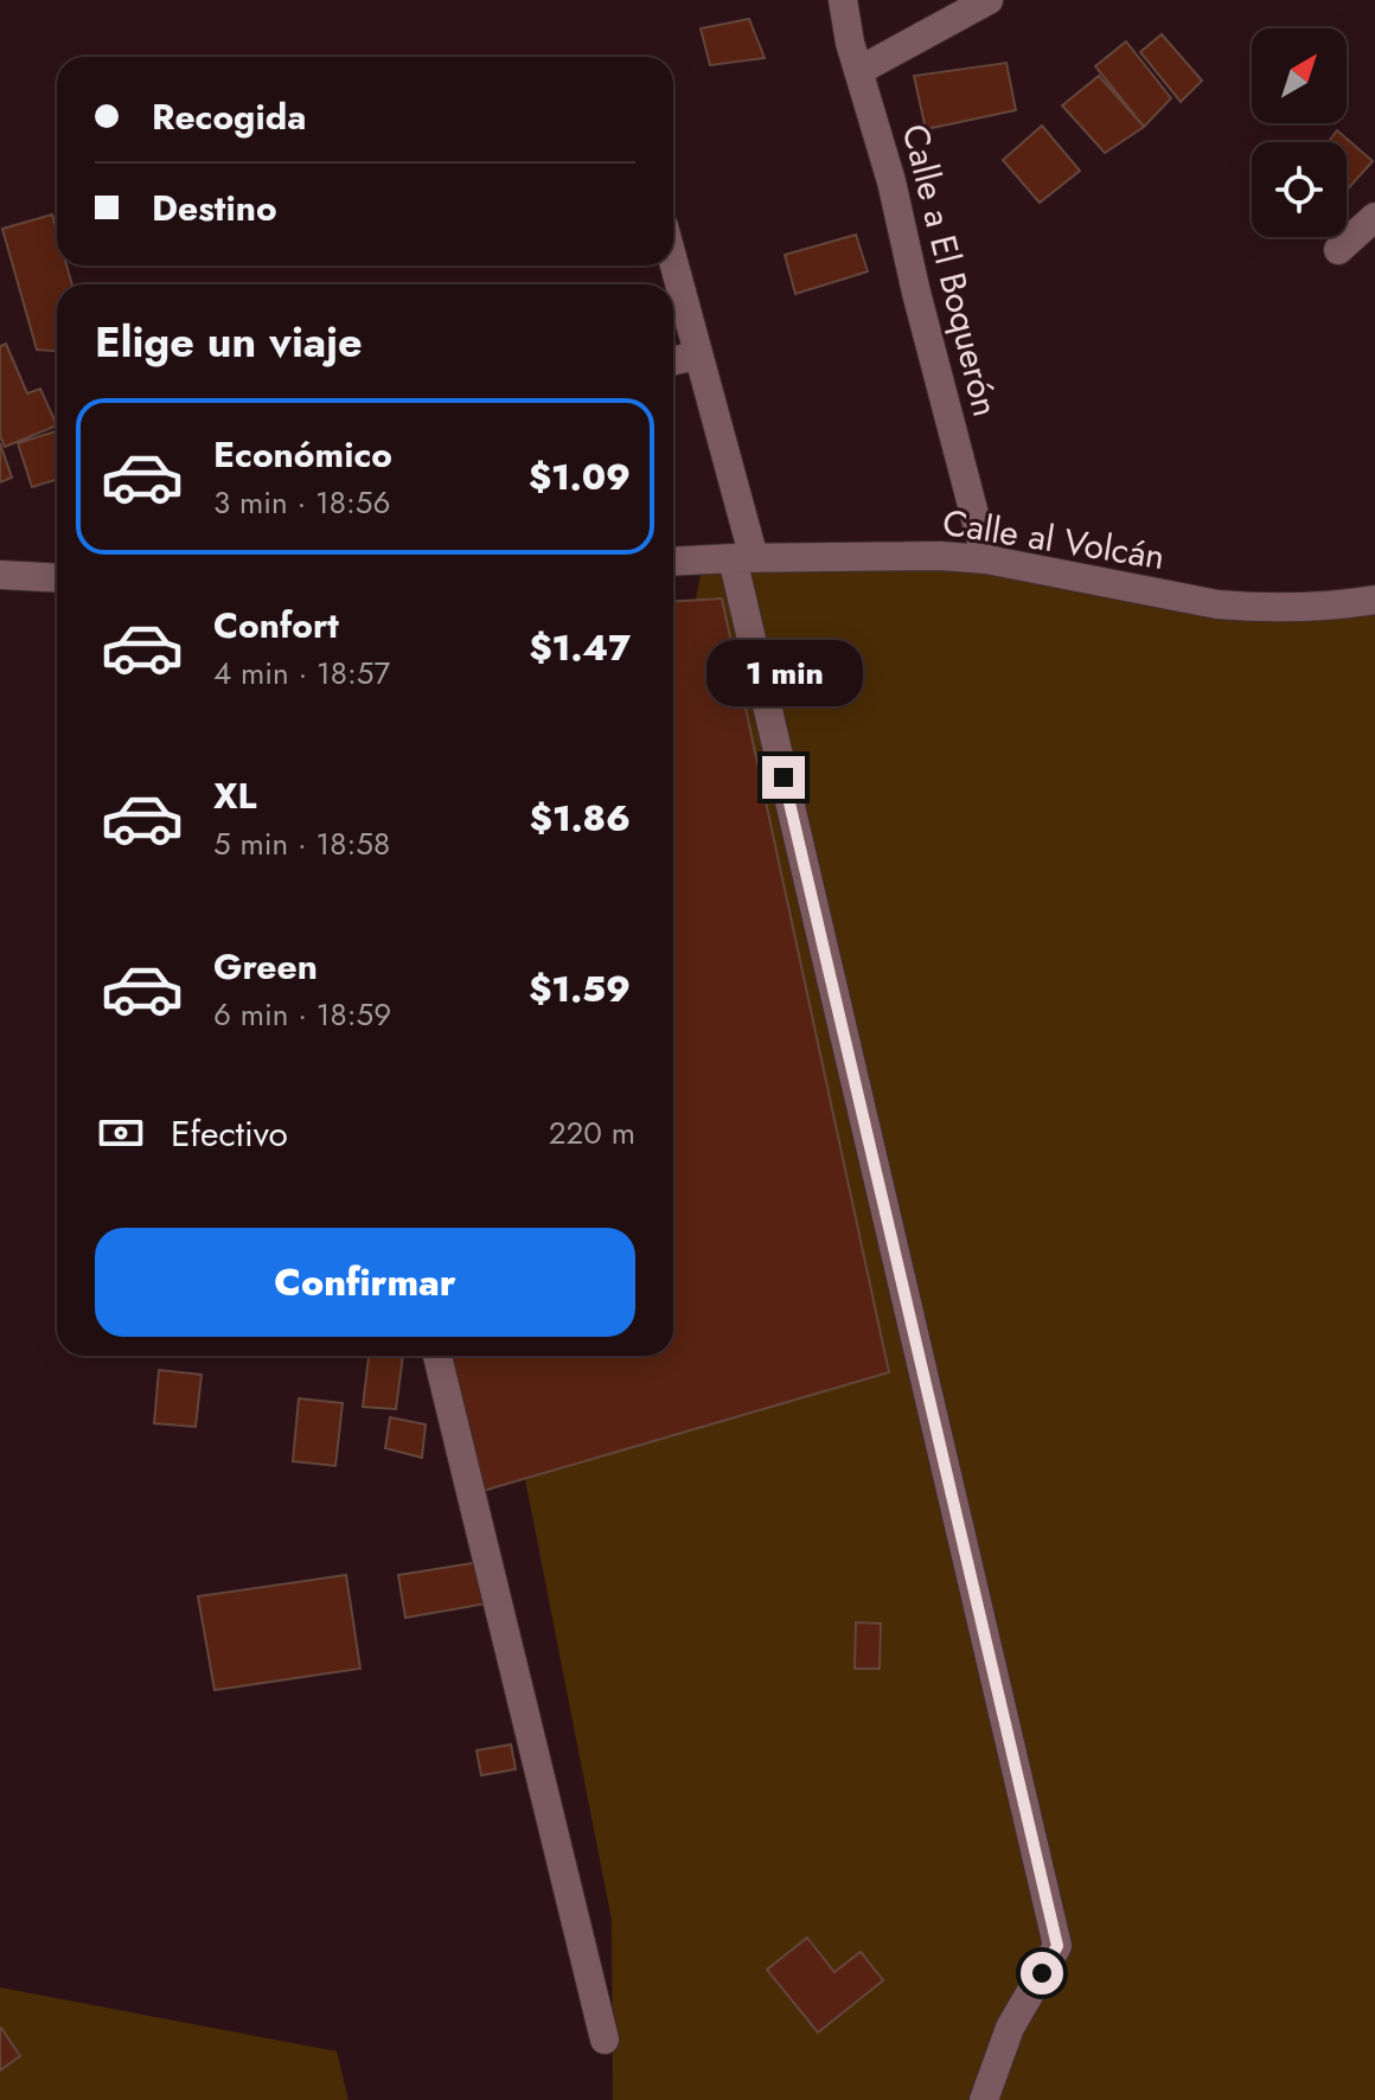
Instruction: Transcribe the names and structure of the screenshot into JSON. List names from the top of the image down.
{
  "streets": {
    "street": ["Calle a El Boquerón", "Calle al Volcán"]
  },
  "crossings": [
    ["Calle a El Boquerón", "Calle al Volcán"]
  ],
  "north": "top right",
  "page": {
    "banner": ["Recogida", "Destino"],
    "heading": "Elige un viaje",
    "list": [
      {
        "name": "Económico",
        "note": "3 min · 18:56",
        "value": "$1.09"
      },
      {
        "name": "Confort",
        "note": "4 min · 18:57",
        "value": "$1.47"
      },
      {
        "name": "XL",
        "note": "5 min · 18:58",
        "value": "$1.86"
      },
      {
        "name": "Green",
        "note": "6 min · 18:59",
        "value": "$1.59"
      }
    ],
    "bubble": "1 min",
    "pay": ["Efectivo", "220 m"],
    "buttons": "Confirmar"
  }
}
